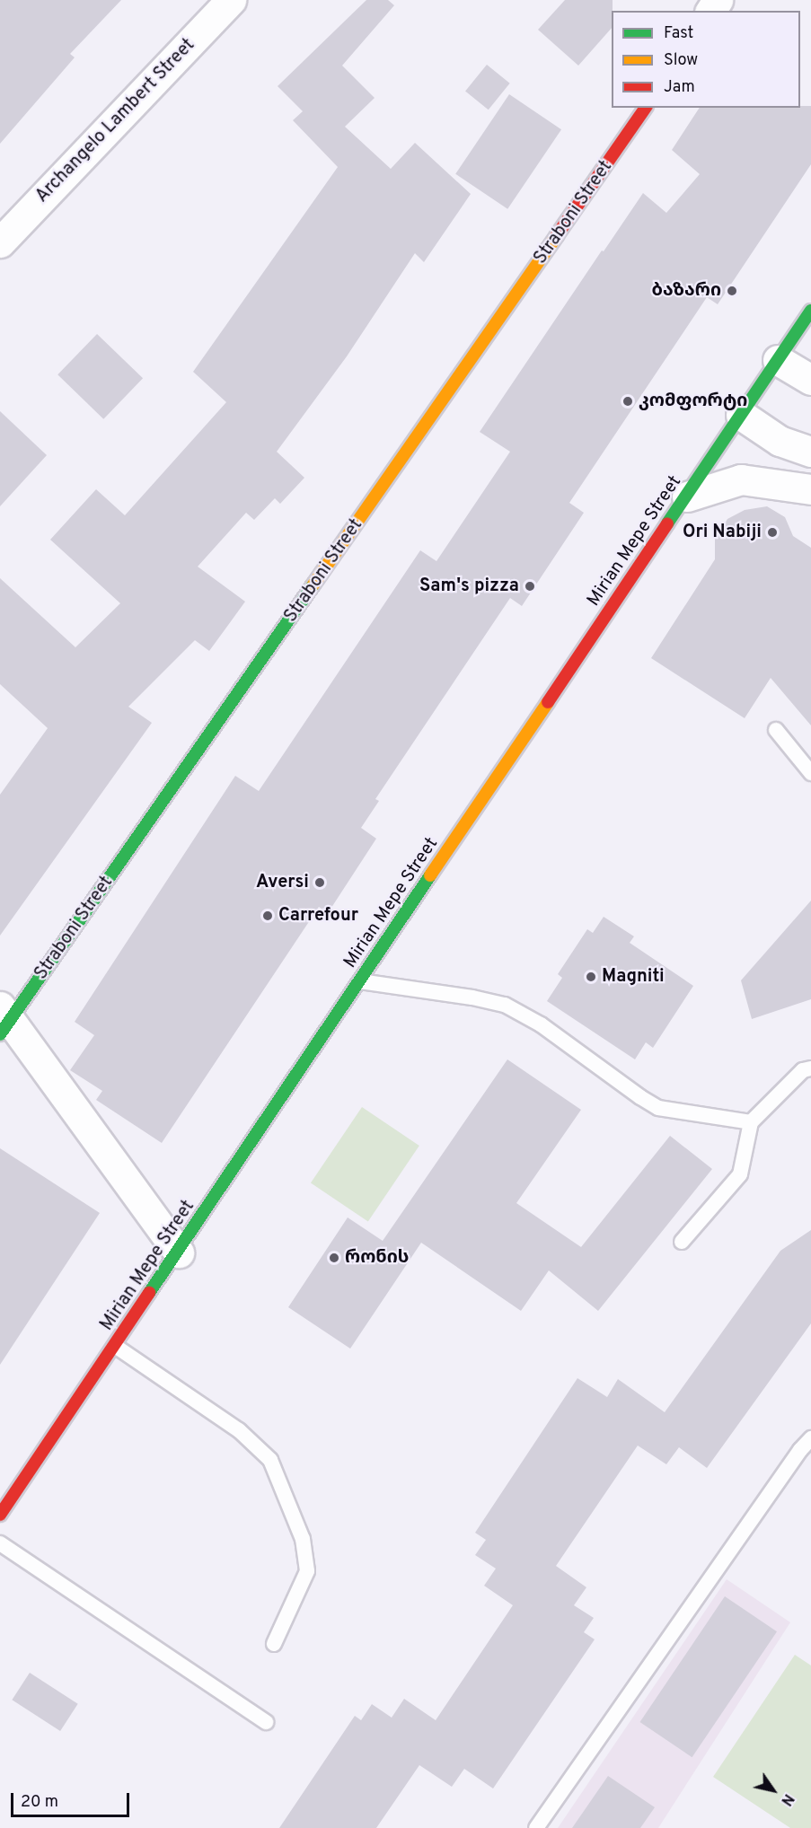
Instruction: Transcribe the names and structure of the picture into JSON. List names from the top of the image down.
{
  "streets": {
    "street": ["Archangelo Lambert Street", "Straboni Street", "Mirian Mepe Street"]
  },
  "places": [
    "ბაზარი",
    "კომფორტი",
    "Ori Nabiji",
    "Sam's pizza",
    "Aversi",
    "Carrefour",
    "Magniti",
    "რონის"
  ],
  "legend": ["Fast", "Slow", "Jam"],
  "scale_bar": "20 m",
  "north": "bottom right"
}
